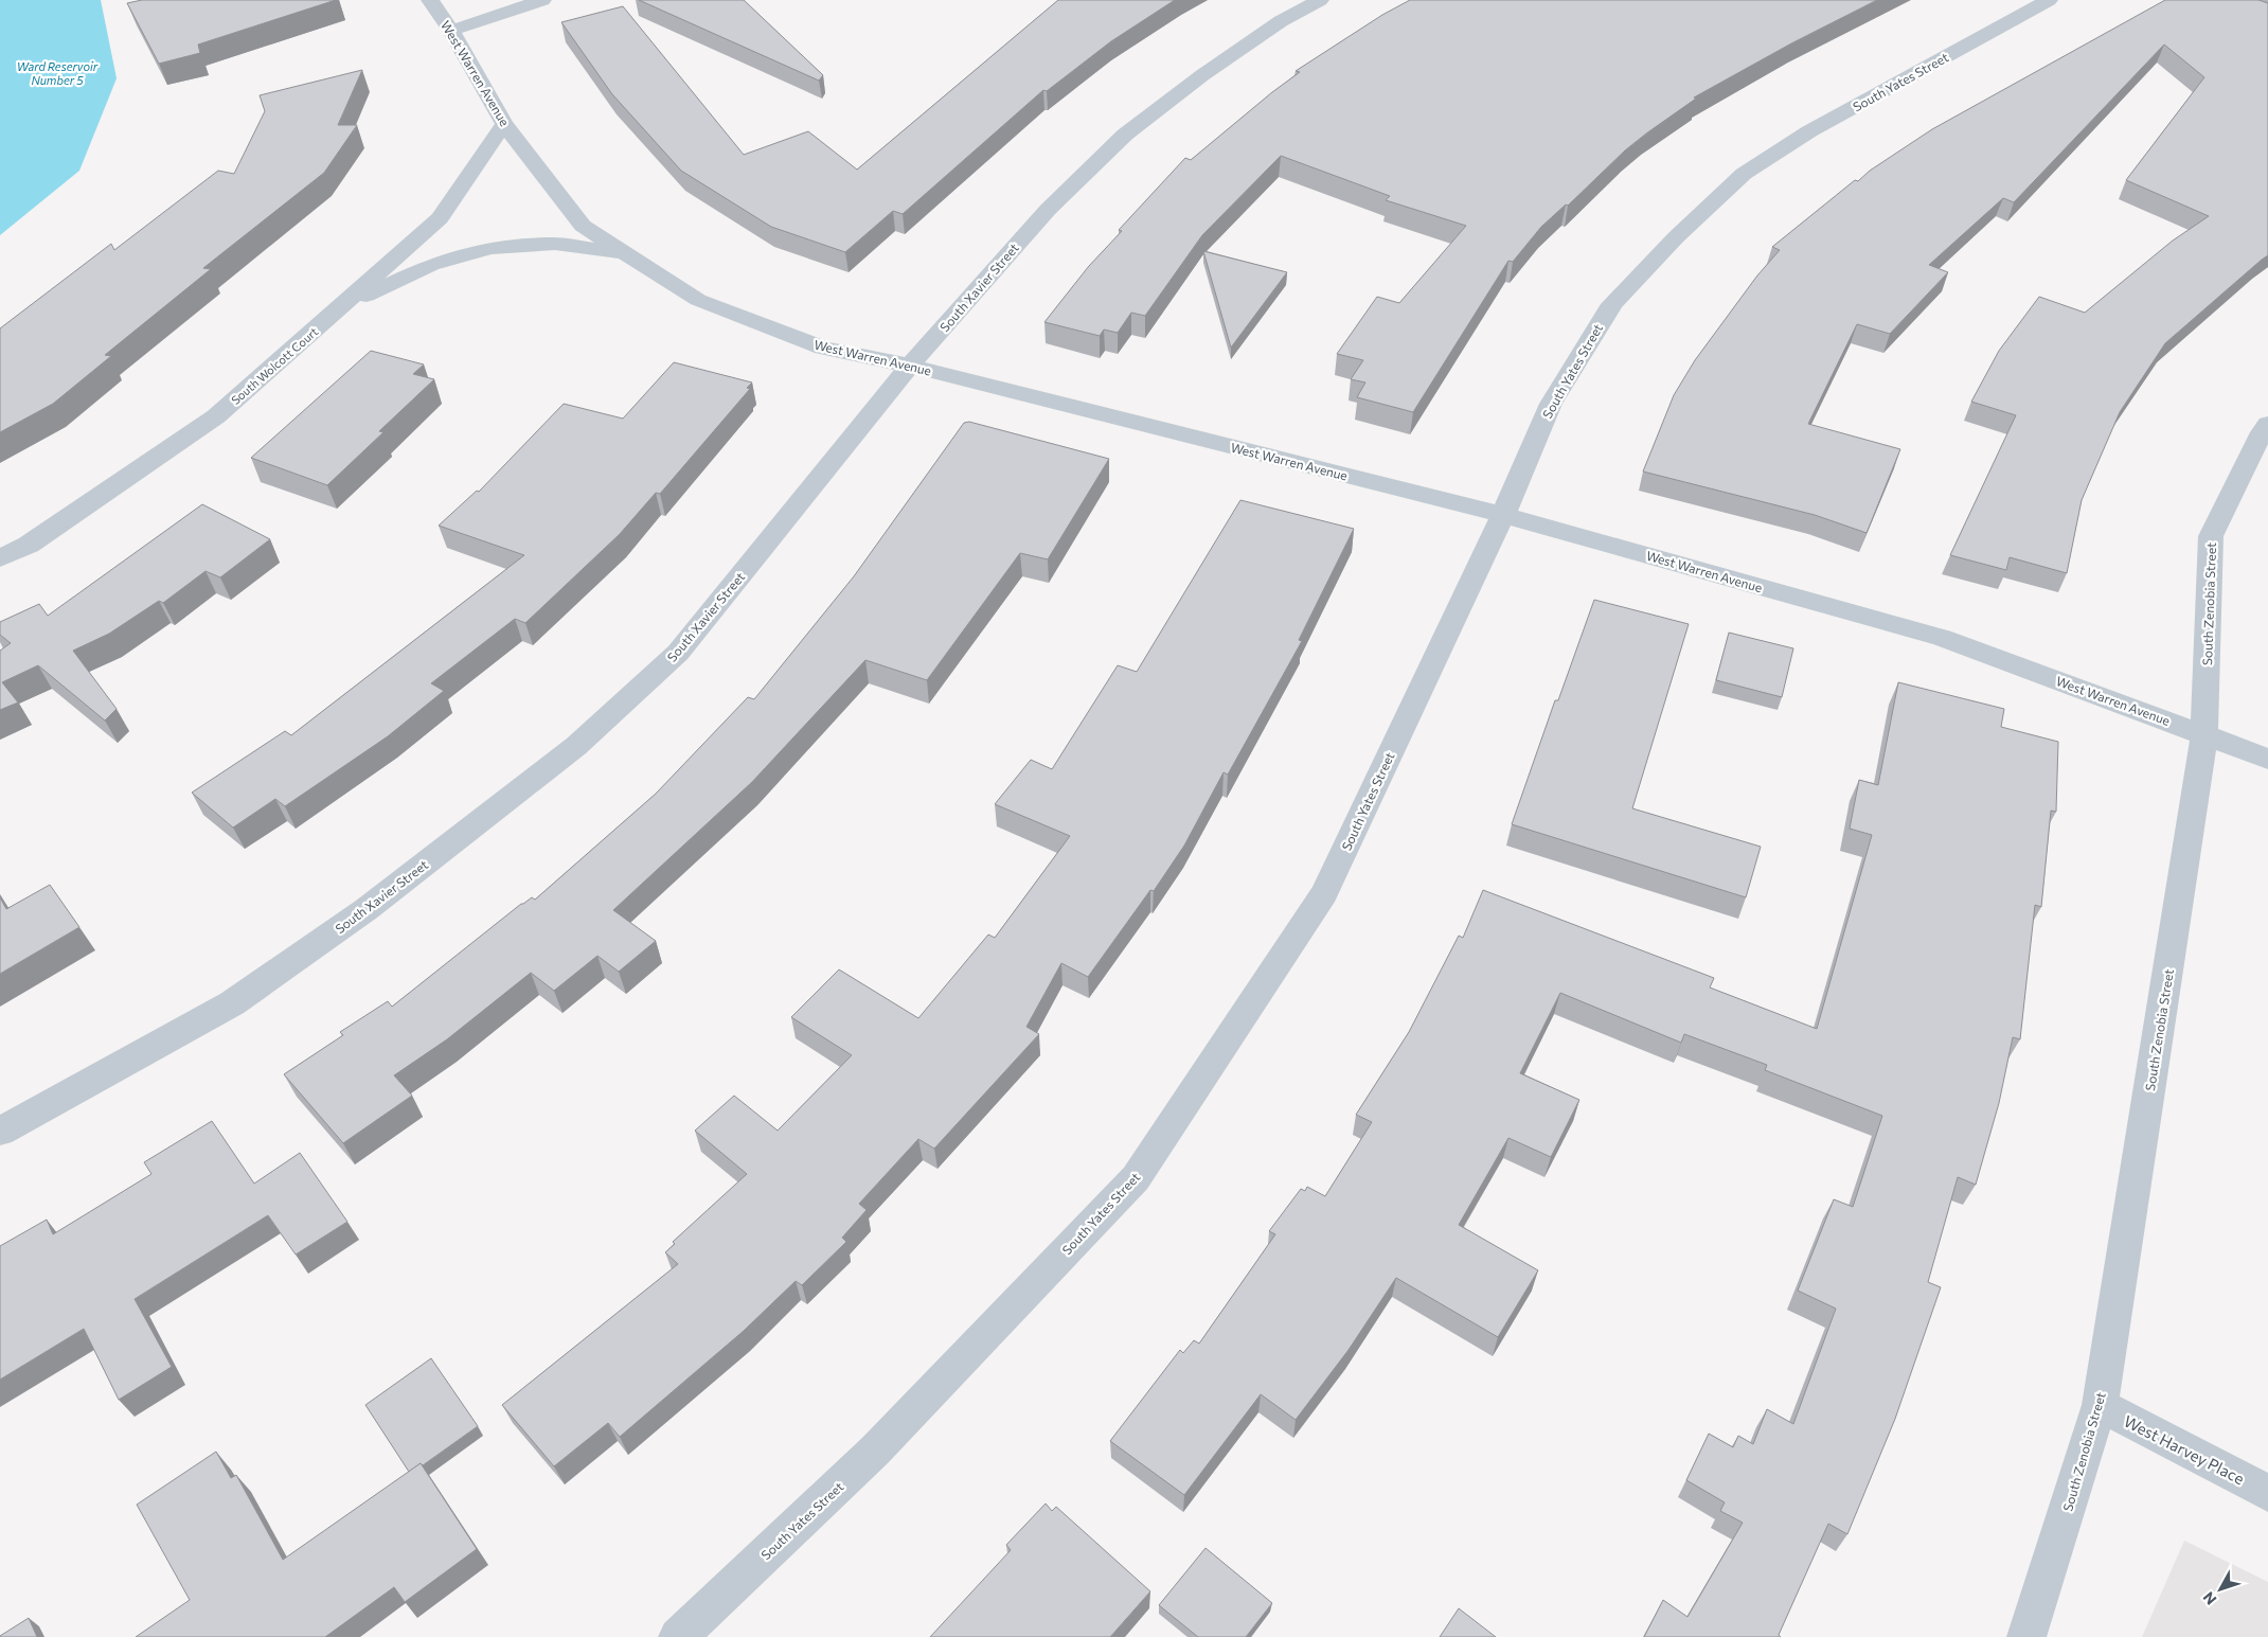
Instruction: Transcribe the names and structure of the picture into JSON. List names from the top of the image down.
{
  "streets": {
    "street": [
      "West Warren Avenue",
      "South Yates Street",
      "South Xavier Street",
      "South Wolcott Court",
      "South Zenobia Street",
      "West Harvey Place"
    ]
  },
  "crossings": [
    ["West Warren Avenue", "South Yates Street"],
    ["West Warren Avenue", "South Xavier Street"],
    ["West Warren Avenue", "South Wolcott Court"],
    ["West Warren Avenue", "South Zenobia Street"],
    ["South Zenobia Street", "West Harvey Place"]
  ],
  "water": ["Ward Reservoir Number 5"],
  "north": "bottom left"
}
